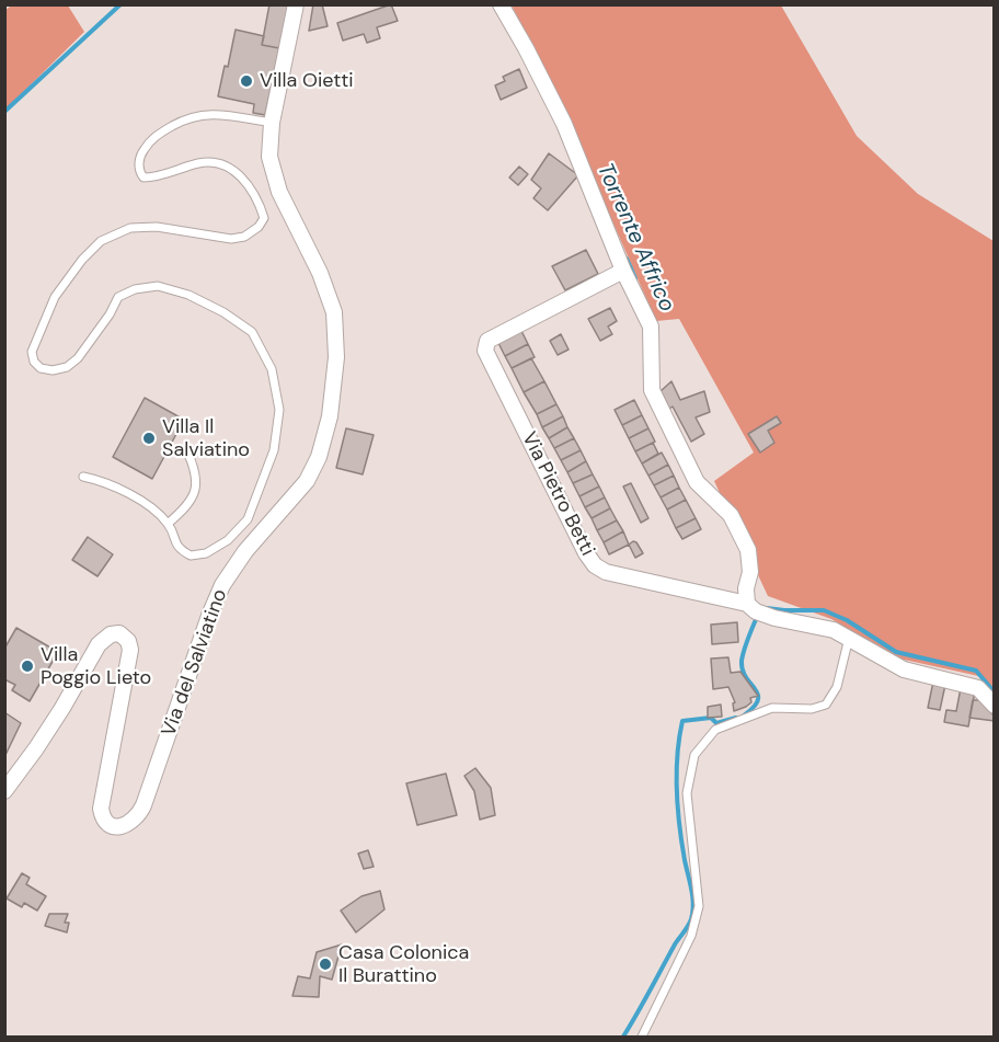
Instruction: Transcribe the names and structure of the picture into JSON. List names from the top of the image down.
{
  "streets": {
    "street": ["Via Pietro Betti", "Via del Salviatino"]
  },
  "water": ["Torrente Affrico"],
  "places": [
    "Villa Oietti",
    "Villa Il Salviatino",
    "Villa Poggio Lieto",
    "Casa Colonica Il Burattino"
  ]
}
